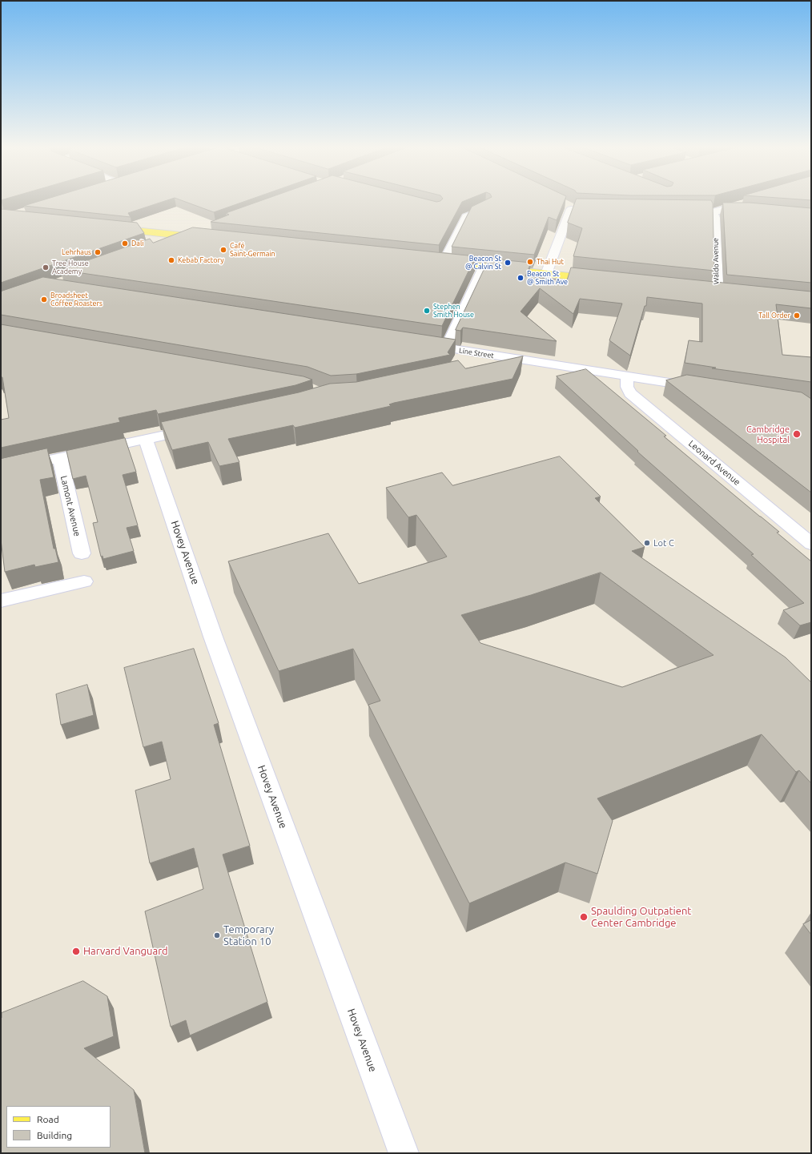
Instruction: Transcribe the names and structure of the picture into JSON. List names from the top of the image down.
{
  "streets": {
    "street": [
      "Waldo Avenue",
      "Line Street",
      "Leonard Avenue",
      "Lamont Avenue",
      "Hovey Avenue"
    ]
  },
  "crossings": [
    ["Line Street", "Leonard Avenue"]
  ],
  "places": [
    "Dali",
    "Café Saint-Germain",
    "Lehrhaus",
    "Kebab Factory",
    "Thai Hut",
    "Beacon St @ Calvin St",
    "Tree House Academy",
    "Beacon St @ Smith Ave",
    "Broadsheet Coffee Roasters",
    "Stephen Smith House",
    "Tall Order",
    "Cambridge Hospital",
    "Lot C",
    "Spaulding Outpatient Center Cambridge",
    "Temporary Station 10",
    "Harvard Vanguard"
  ],
  "legend": ["Road", "Building"]
}
